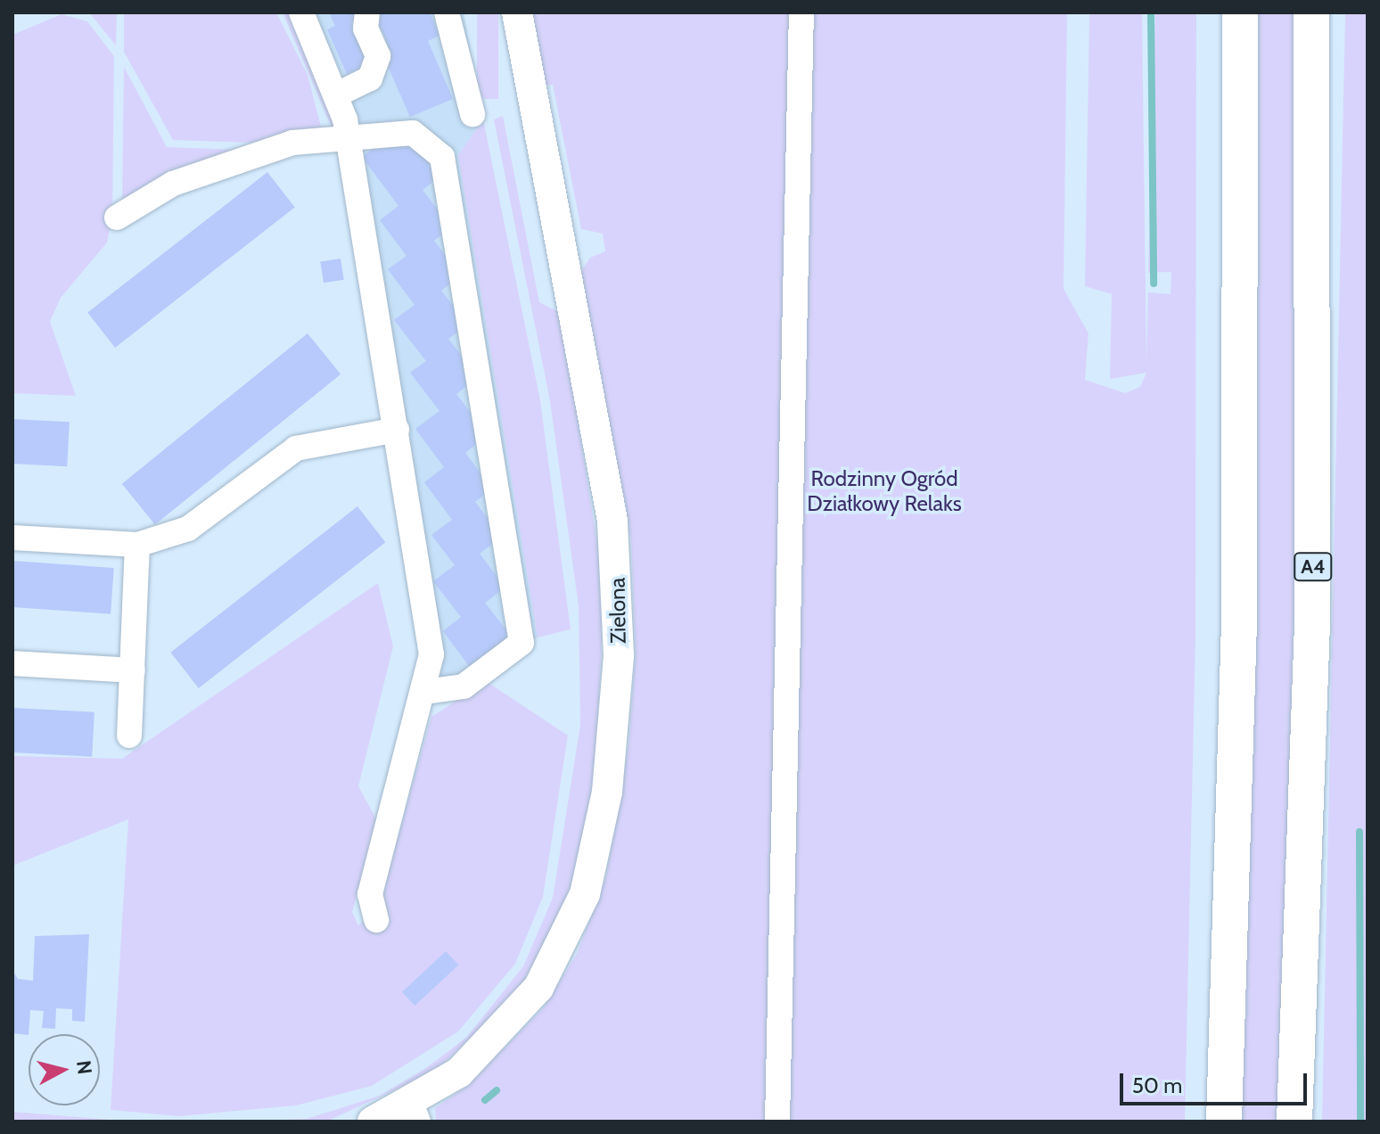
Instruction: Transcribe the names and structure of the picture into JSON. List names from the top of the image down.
{
  "streets": {
    "highway": ["A4"],
    "main road": ["Zielona"]
  },
  "parks": ["Rodzinny Ogród Działkowy Relaks"],
  "scale_bar": "50 m",
  "north": "right"
}
